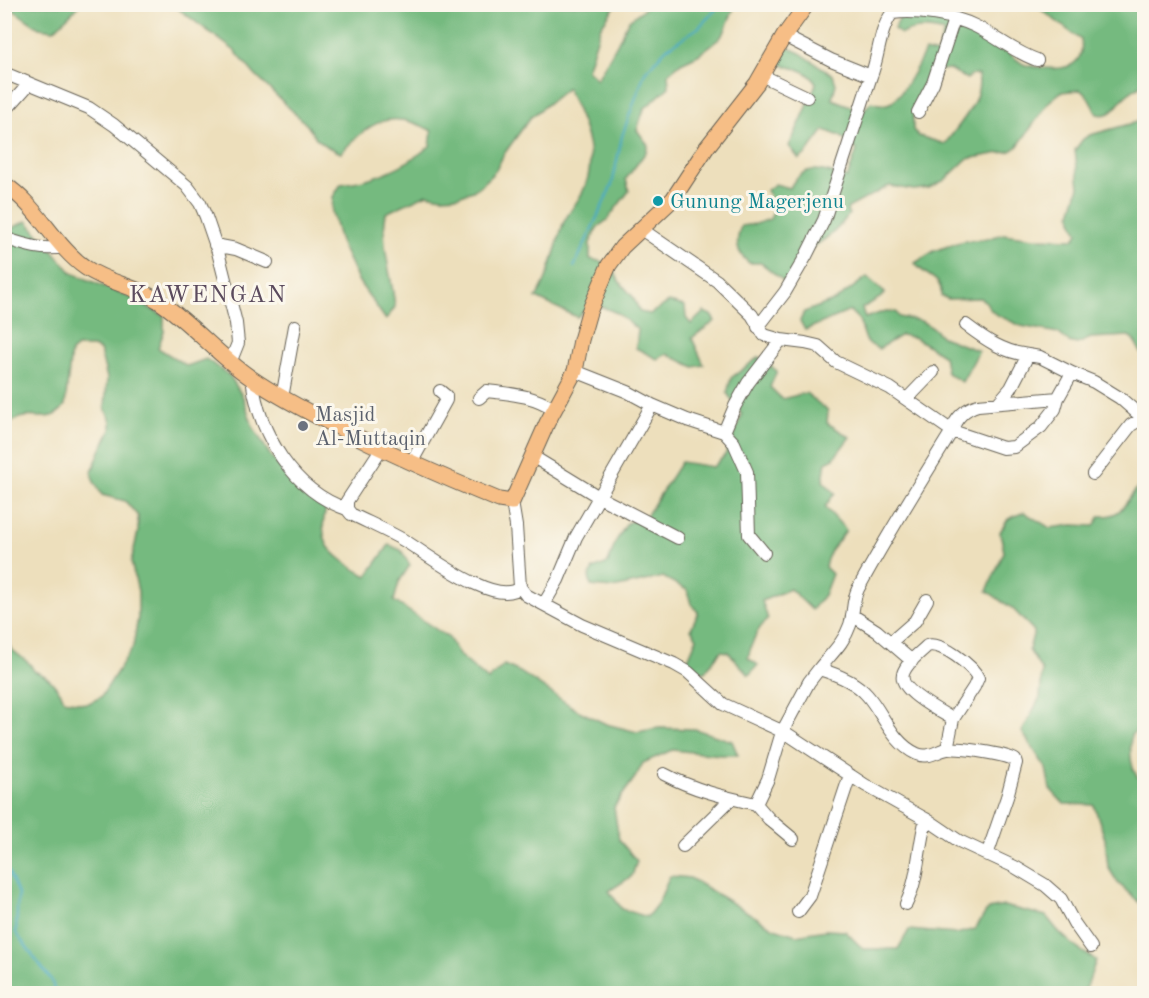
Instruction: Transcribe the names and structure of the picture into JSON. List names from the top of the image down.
{
  "districts": ["KAWENGAN"],
  "places": ["Gunung Magerjenu", "Masjid Al-Muttaqin"]
}
